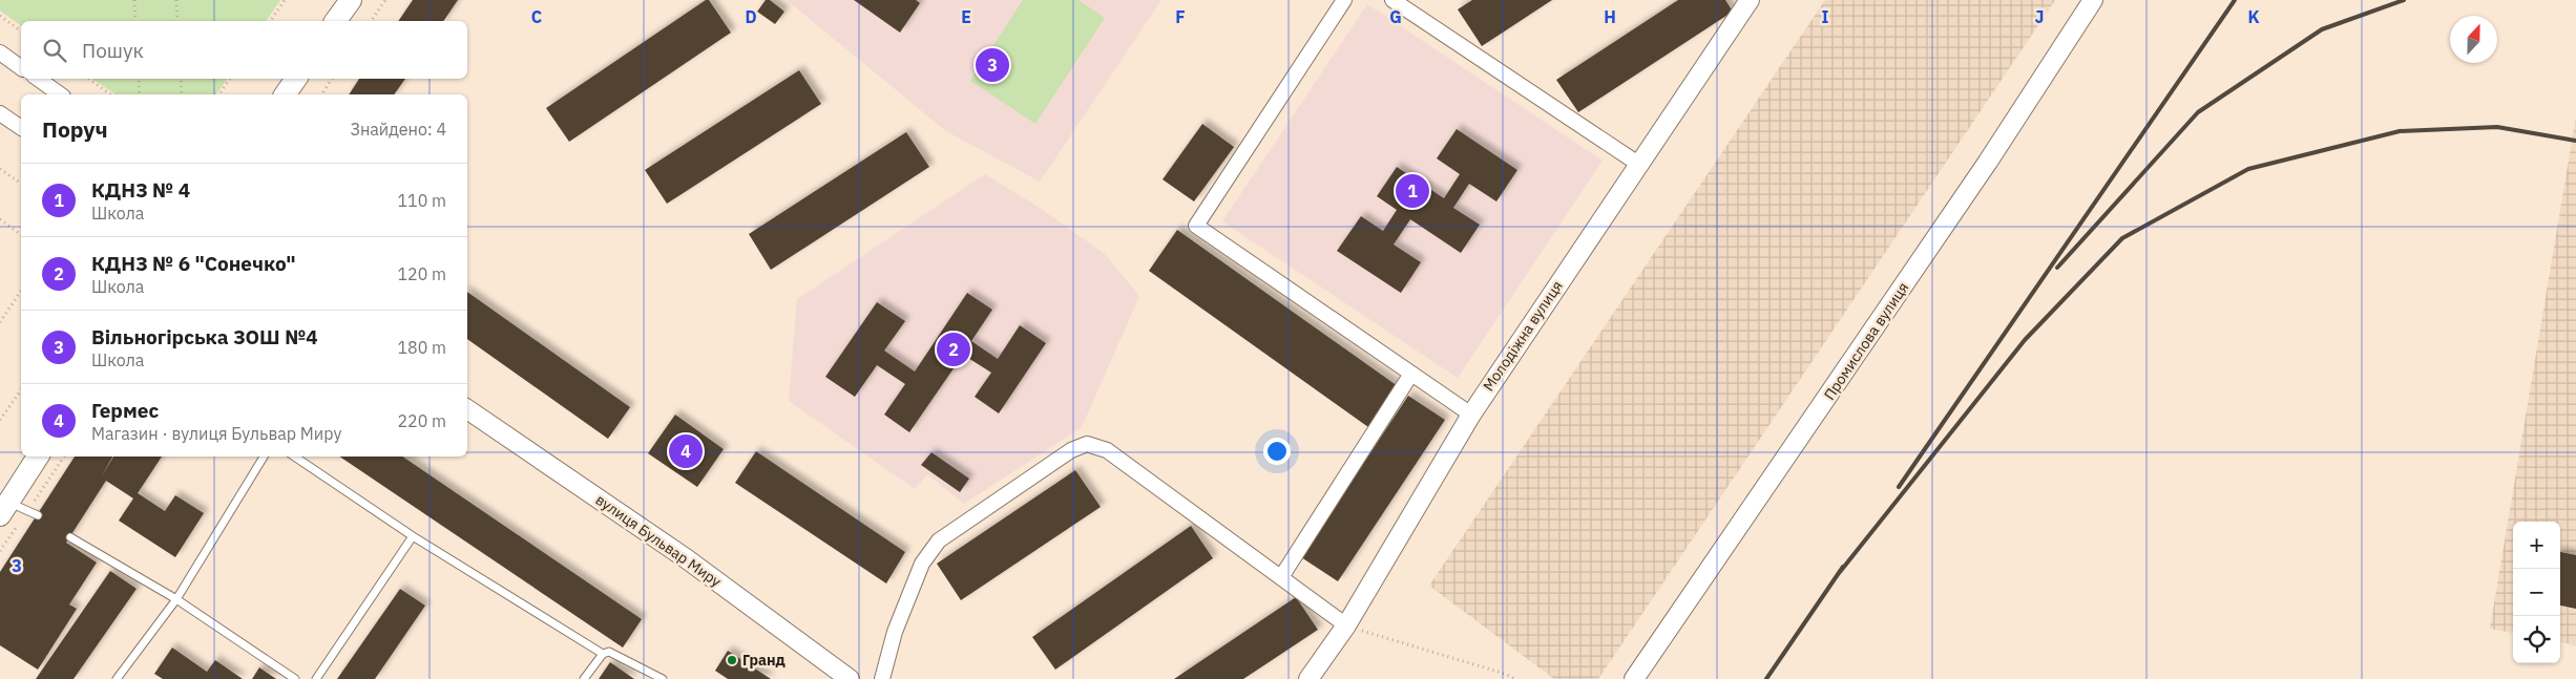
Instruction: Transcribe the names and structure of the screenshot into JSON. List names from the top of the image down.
{
  "streets": {
    "street": ["Молодіжна вулиця", "Промислова вулиця", "вулиця Бульвар Миру"]
  },
  "places": ["Гранд"],
  "north": "top",
  "page": {
    "search": "Пошук",
    "pins": [
      "3",
      "1",
      "2",
      "4"
    ],
    "heading": ["Поруч", "Знайдено: 4"],
    "list": [
      {
        "mark": "1",
        "name": "КДНЗ № 4",
        "note": "Школа",
        "value": "110 m"
      },
      {
        "mark": "2",
        "name": "КДНЗ № 6 \"Сонечко\"",
        "note": "Школа",
        "value": "120 m"
      },
      {
        "mark": "3",
        "name": "Вільногірська ЗОШ №4",
        "note": "Школа",
        "value": "180 m"
      },
      {
        "mark": "4",
        "name": "Гермес",
        "note": "Магазин · вулиця Бульвар Миру",
        "value": "220 m"
      }
    ],
    "map_buttons": ["+", "−"]
  },
  "grid": {
    "columns": [
      "C",
      "D",
      "E",
      "F",
      "G",
      "H",
      "I",
      "J",
      "K"
    ],
    "rows": ["3"]
  }
}
